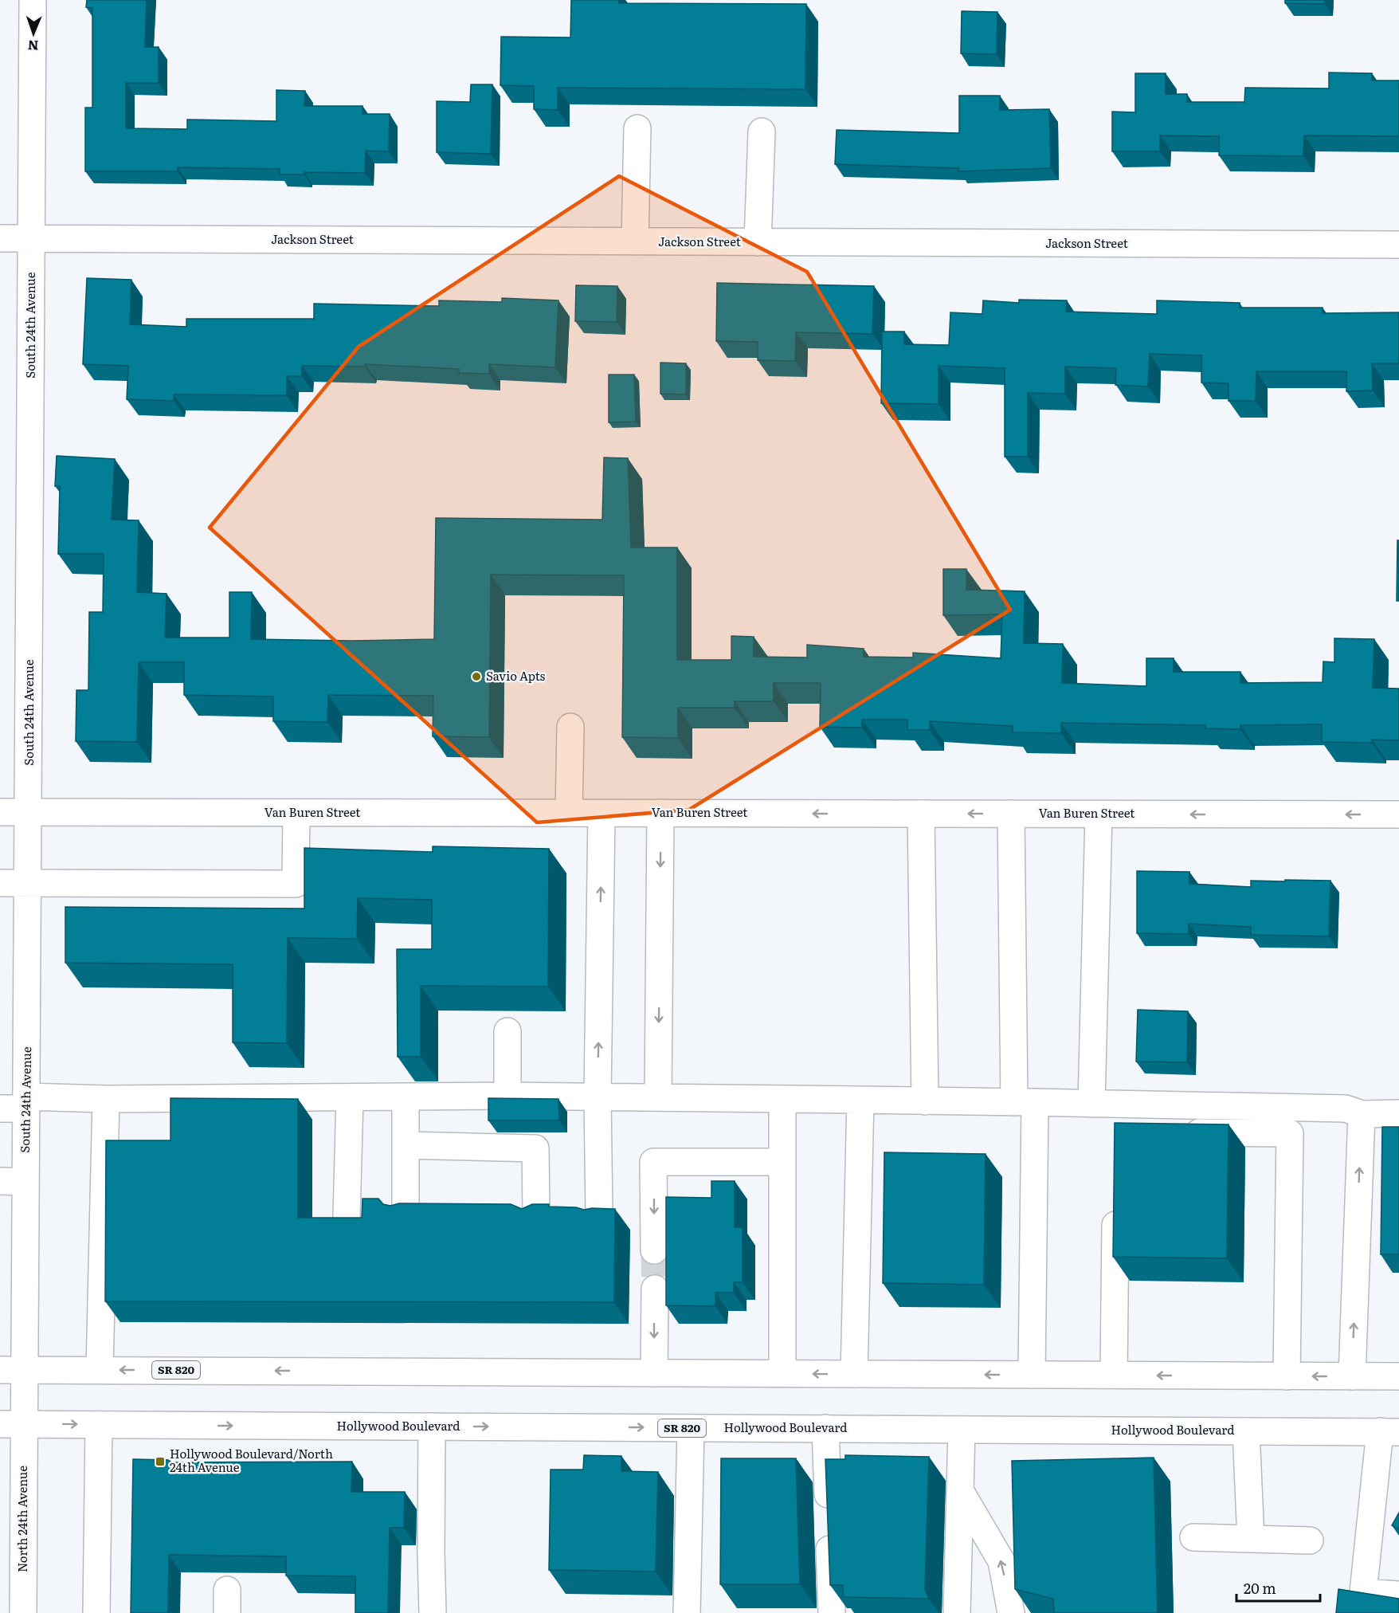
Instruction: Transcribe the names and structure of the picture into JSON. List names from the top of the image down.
{
  "streets": {
    "main road": [
      "Jackson Street",
      "South 24th Avenue",
      "Van Buren Street",
      "SR 820",
      "Hollywood Boulevard",
      "North 24th Avenue"
    ]
  },
  "crossings": [
    ["Jackson Street", "South 24th Avenue"],
    ["South 24th Avenue", "Van Buren Street"],
    ["South 24th Avenue", "SR 820"],
    ["South 24th Avenue", "Hollywood Boulevard"],
    ["South 24th Avenue", "North 24th Avenue"],
    ["Hollywood Boulevard", "North 24th Avenue"]
  ],
  "one_way": ["Van Buren Street"],
  "places": {
    "other": ["Savio Apts"],
    "transit": ["Hollywood Boulevard/North 24th Avenue"]
  },
  "scale_bar": "20 m",
  "north": "bottom"
}
